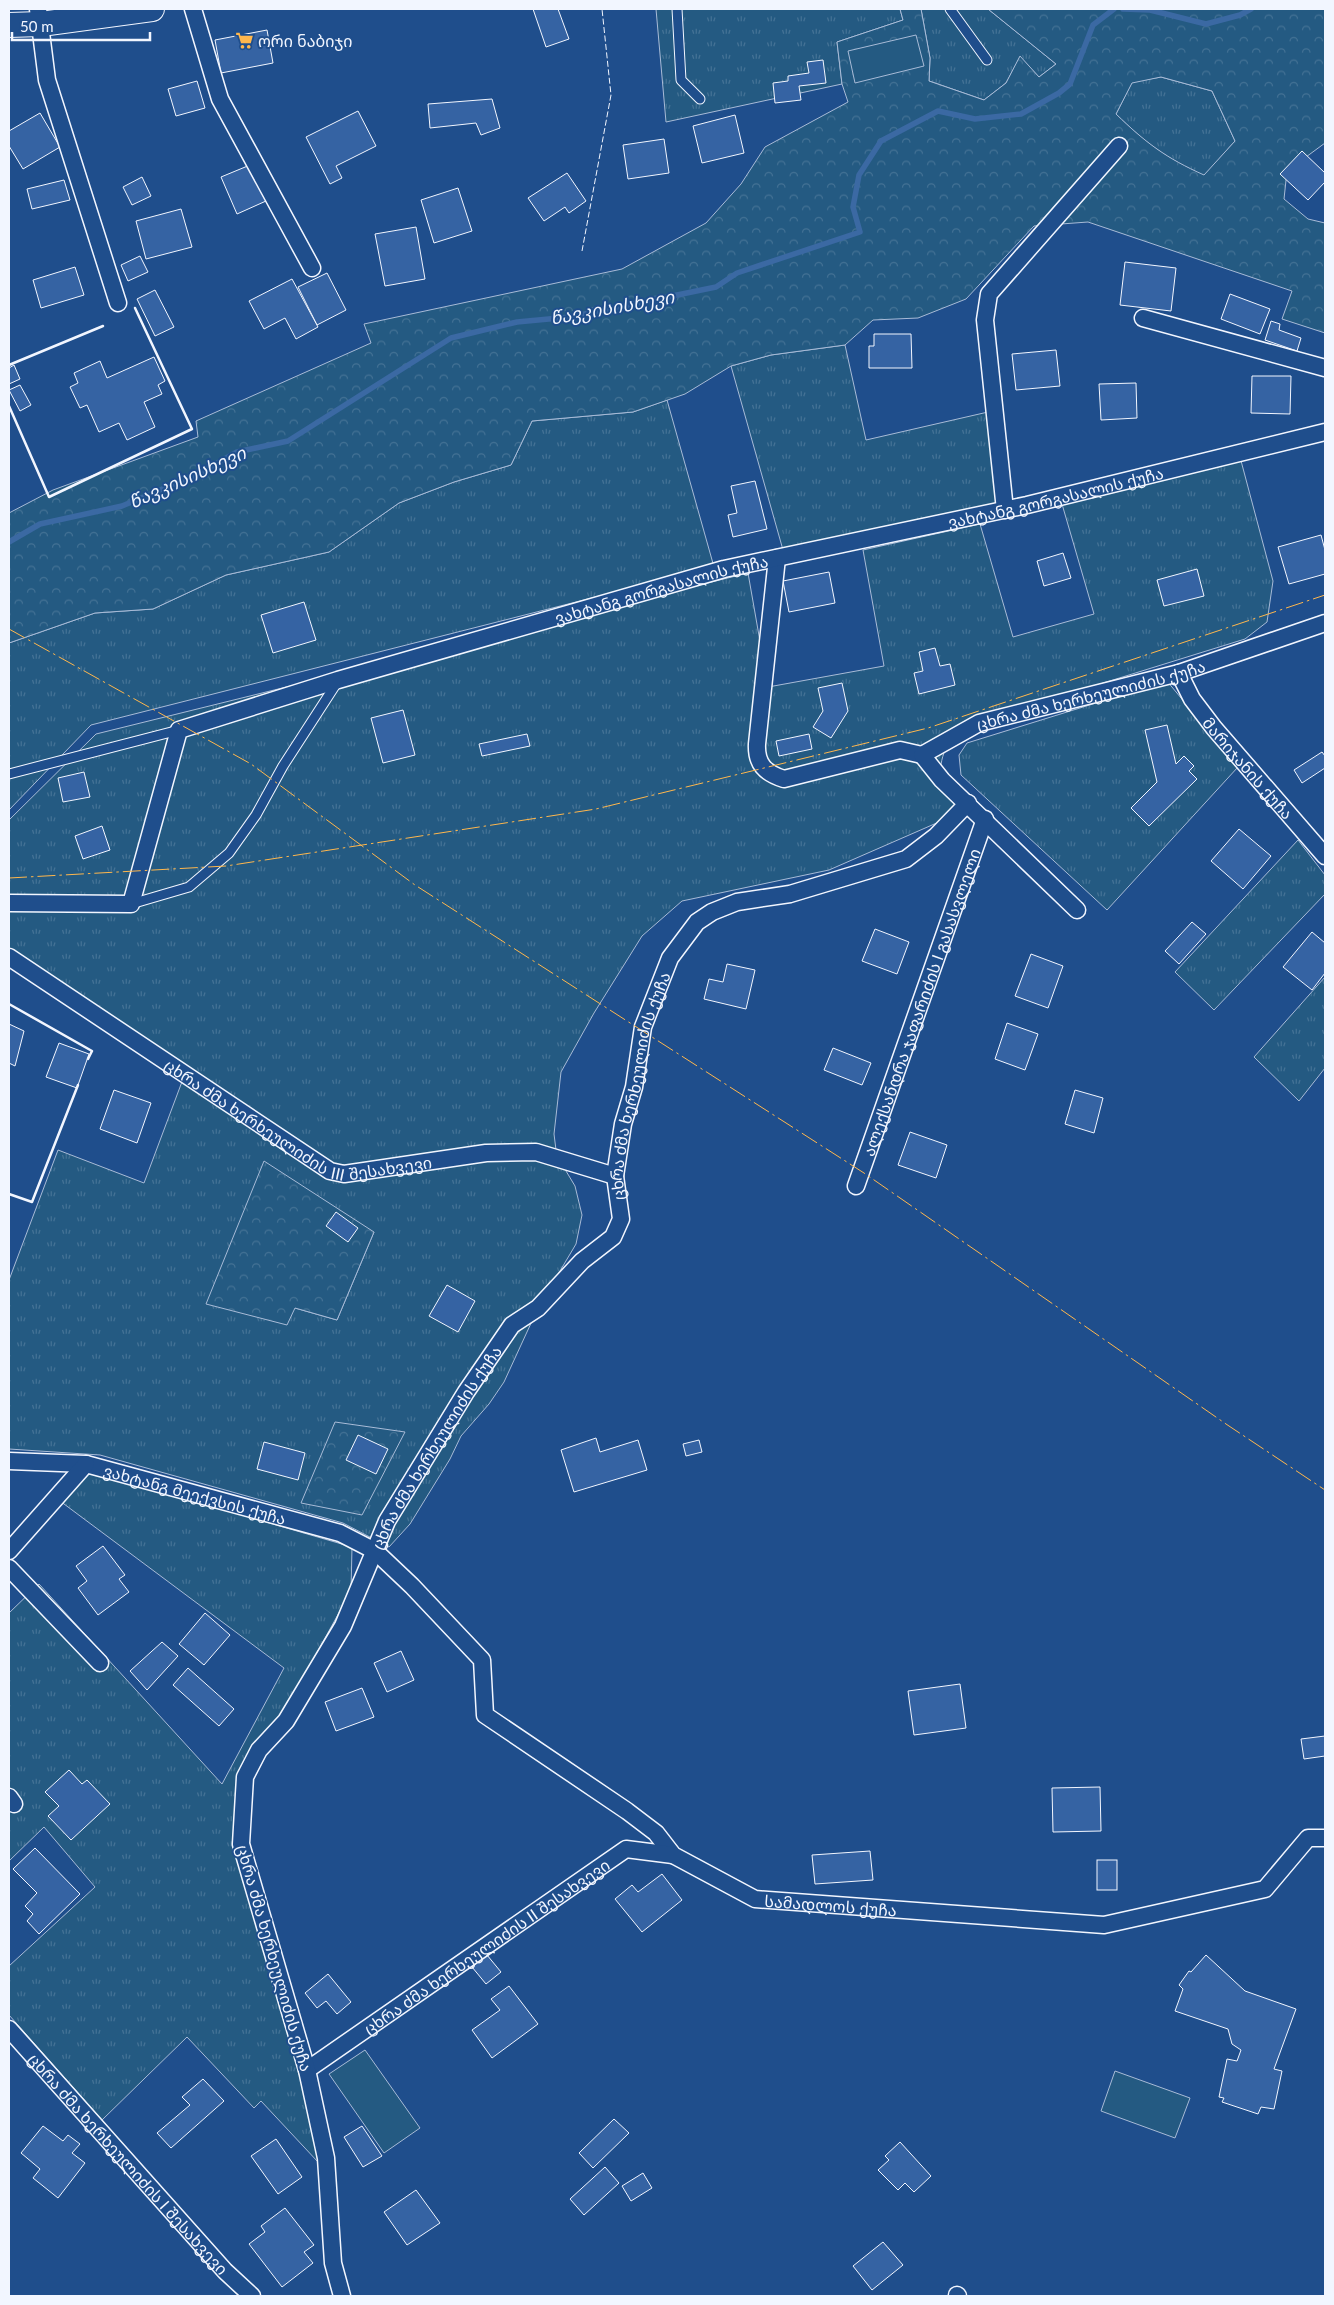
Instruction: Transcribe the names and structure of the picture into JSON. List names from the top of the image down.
{
  "streets": {
    "street": [
      "ვახტანგ გორგასალის ქუჩა",
      "ცხრა ძმა ხერხეულიძის ქუჩა",
      "მარიჯანის ქუჩა",
      "ალექსანდრა ჯაფარიძის I გასასვლელი",
      "ცხრა ძმა ხერხეულიძის III შესახვევი",
      "ვახტანგ მეექვსის ქუჩა",
      "სამადლოს ქუჩა",
      "ცხრა ძმა ხერხეულიძის II შესახვევი",
      "ცხრა ძმა ხერხეულიძის I შესახვევი"
    ]
  },
  "crossings": [
    ["ცხრა ძმა ხერხეულიძის ქუჩა", "მარიჯანის ქუჩა"],
    ["ცხრა ძმა ხერხეულიძის ქუჩა", "ცხრა ძმა ხერხეულიძის III შესახვევი"],
    ["ცხრა ძმა ხერხეულიძის ქუჩა", "ვახტანგ მეექვსის ქუჩა"],
    ["ცხრა ძმა ხერხეულიძის ქუჩა", "სამადლოს ქუჩა"],
    ["ცხრა ძმა ხერხეულიძის ქუჩა", "ცხრა ძმა ხერხეულიძის II შესახვევი"],
    ["ვახტანგ მეექვსის ქუჩა", "სამადლოს ქუჩა"],
    ["სამადლოს ქუჩა", "ცხრა ძმა ხერხეულიძის II შესახვევი"]
  ],
  "water": ["წავკისისხევი"],
  "places": {
    "supermarket": ["ორი ნაბიჯი"]
  },
  "scale_bar": "50 m"
}
